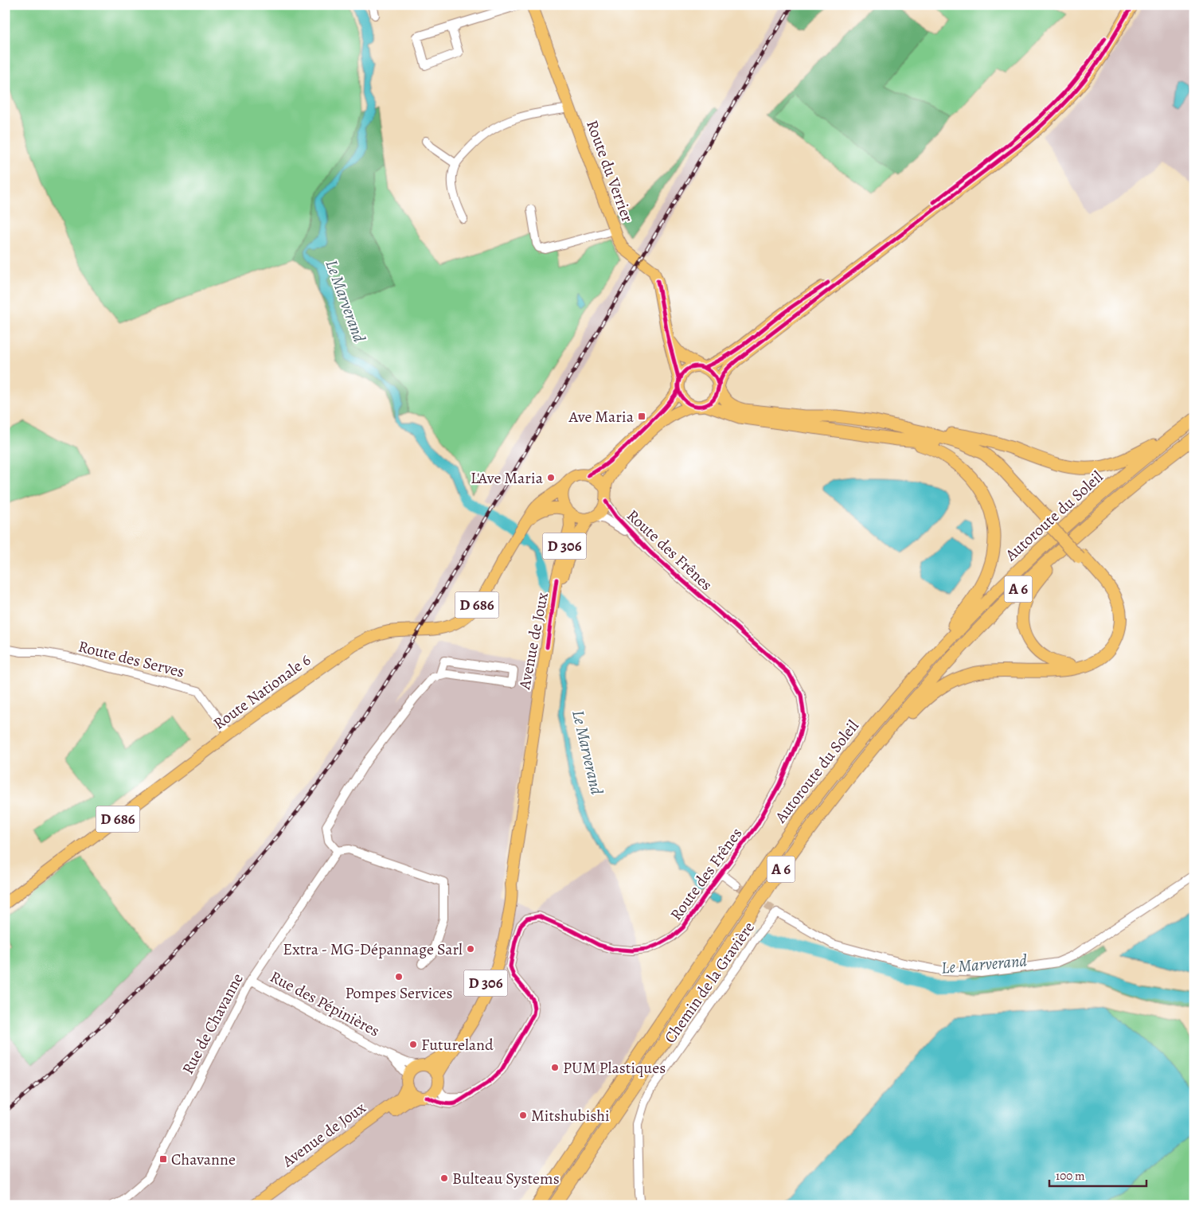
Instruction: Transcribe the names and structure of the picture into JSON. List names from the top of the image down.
{
  "streets": {
    "highway": ["Autoroute du Soleil", "A 6"],
    "main road": [
      "Route du Verrier",
      "D 306",
      "D 686",
      "Avenue de Joux",
      "Route Nationale 6"
    ],
    "street": [
      "Route des Frênes",
      "Route des Serves",
      "Chemin de la Gravière",
      "Rue des Pépinières",
      "Rue de Chavanne"
    ]
  },
  "crossings": [
    ["Route des Frênes", "Avenue de Joux"],
    ["Route des Frênes", "Route Nationale 6"],
    ["Route des Frênes", "Rue des Pépinières"],
    ["Avenue de Joux", "Route Nationale 6"],
    ["Avenue de Joux", "Rue des Pépinières"],
    ["Route des Serves", "Route Nationale 6"],
    ["Rue des Pépinières", "Rue de Chavanne"]
  ],
  "water": ["Le Marverand"],
  "places": {
    "transit": ["Ave Maria", "Chavanne"],
    "other": [
      "L'Ave Maria",
      "Extra - MG-Dépannage Sarl",
      "Pompes Services",
      "Futureland",
      "PUM Plastiques",
      "Mitshubishi",
      "Bulteau Systems"
    ]
  },
  "scale_bar": "100 m"
}
